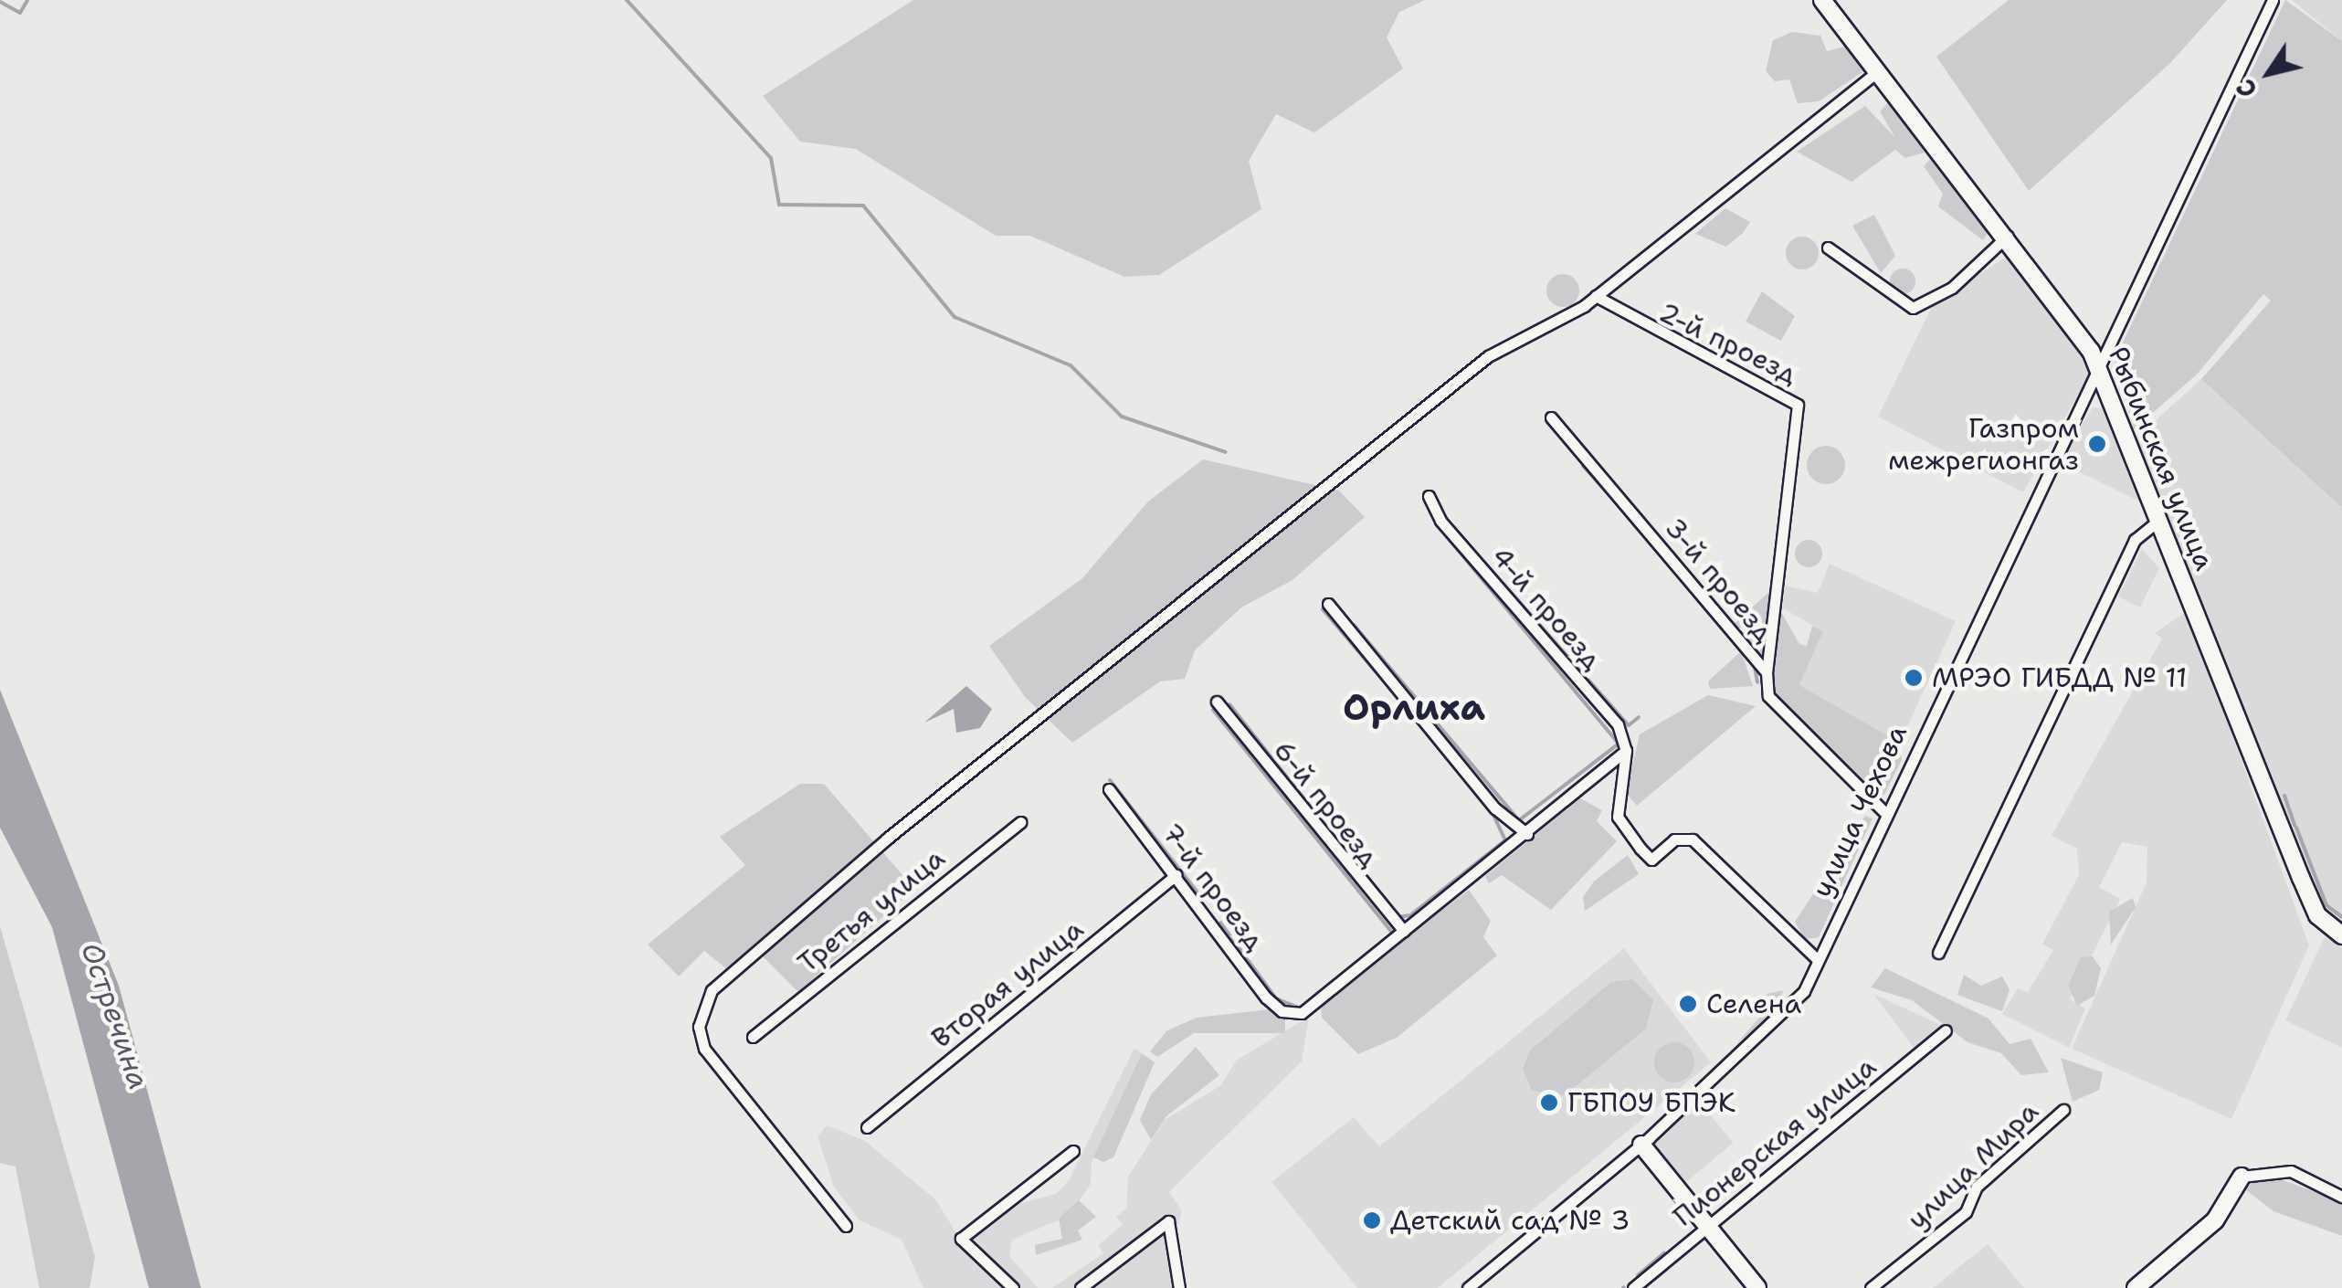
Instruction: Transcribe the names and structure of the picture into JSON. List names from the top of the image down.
{
  "streets": {
    "main road": ["Рыбинская улица"],
    "street": [
      "2-й проезд",
      "3-й проезд",
      "4-й проезд",
      "6-й проезд",
      "улица Чехова",
      "7-й проезд",
      "Третья улица",
      "Вторая улица",
      "Пионерская улица",
      "улица Мира"
    ]
  },
  "crossings": [
    ["2-й проезд", "3-й проезд"],
    ["Рыбинская улица", "улица Чехова"],
    ["3-й проезд", "улица Чехова"],
    ["6-й проезд", "7-й проезд"],
    ["7-й проезд", "Вторая улица"]
  ],
  "districts": ["Орлиха"],
  "water": ["Остречина"],
  "places": [
    "Газпром межрегионгаз",
    "МРЭО ГИБДД № 11",
    "Селена",
    "ГБПОУ БПЭК",
    "Детский сад № 3"
  ],
  "north": "bottom left"
}
